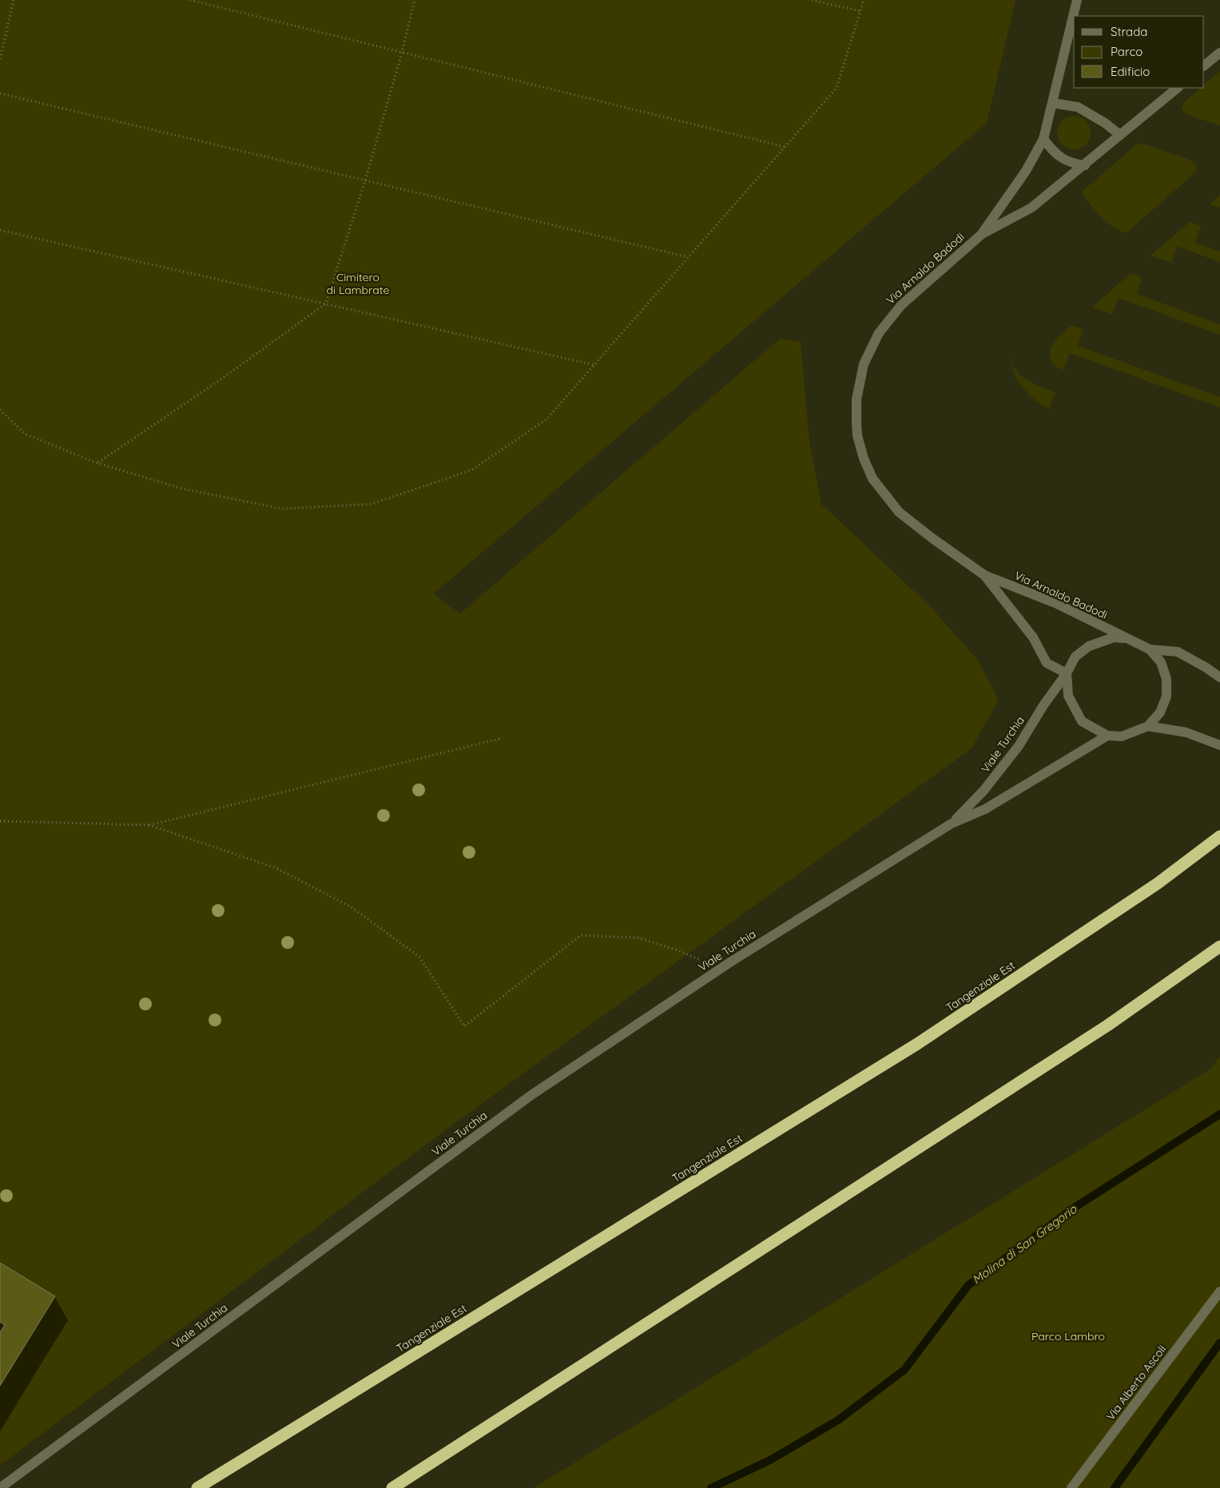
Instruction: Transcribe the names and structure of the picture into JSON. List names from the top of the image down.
{
  "streets": {
    "highway": ["Tangenziale Est"],
    "street": ["Via Arnaldo Badodi", "Viale Turchia", "Via Alberto Ascoli"]
  },
  "crossings": [
    ["Via Arnaldo Badodi", "Viale Turchia"]
  ],
  "water": ["Molina di San Gregorio"],
  "parks": ["Cimitero di Lambrate", "Parco Lambro"],
  "legend": ["Strada", "Parco", "Edificio"]
}
